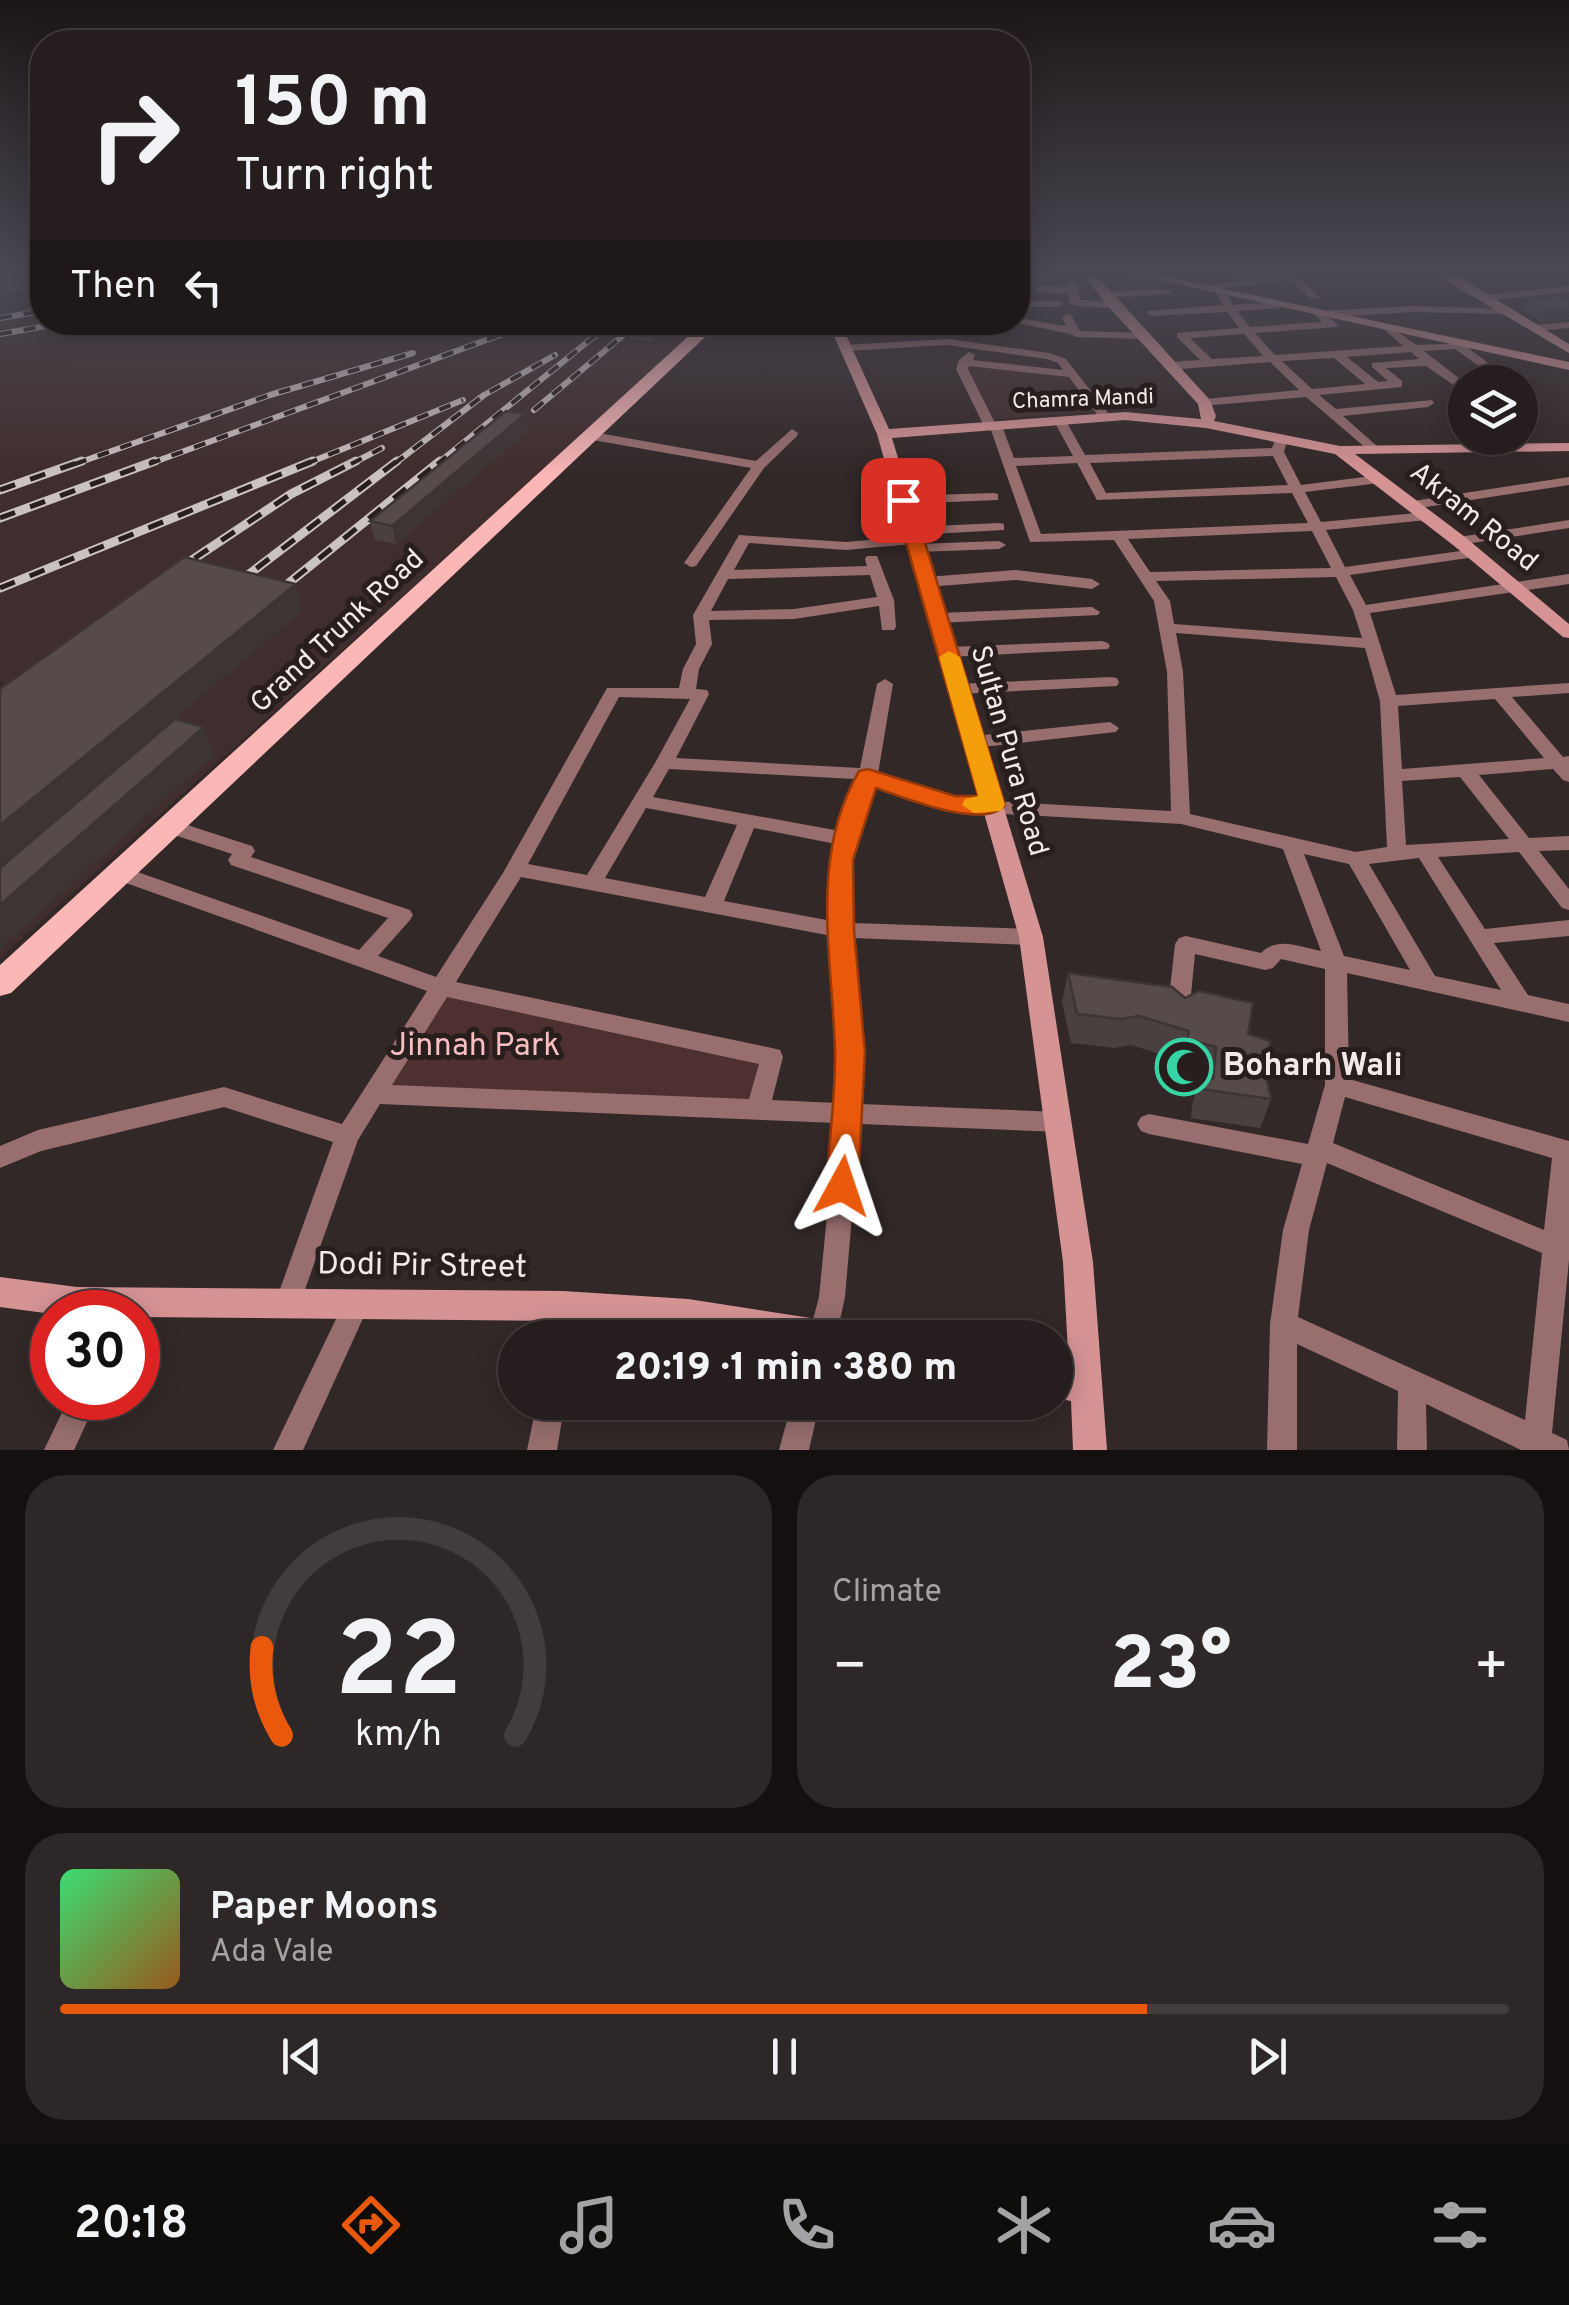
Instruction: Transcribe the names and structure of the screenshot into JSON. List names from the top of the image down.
{
  "streets": {
    "main road": [
      "Chamra Mandi",
      "Akram Road",
      "Grand Trunk Road",
      "Sultan Pura Road",
      "Dodi Pir Street"
    ]
  },
  "crossings": [
    ["Chamra Mandi", "Akram Road"],
    ["Chamra Mandi", "Sultan Pura Road"]
  ],
  "parks": ["Jinnah Park"],
  "places": {
    "mosque": ["Boharh Wali"]
  },
  "page": {
    "turn": ["150 m", "Turn right"],
    "then": "Then",
    "limit": "30",
    "trip": "20:19 · 1 min · 380 m",
    "tile": "Climate",
    "heat": ["−", "23°", "+"],
    "song": ["Paper Moons", "Ada Vale"],
    "tabs": "20:18",
    "gauge": ["22", "km/h"]
  }
}
